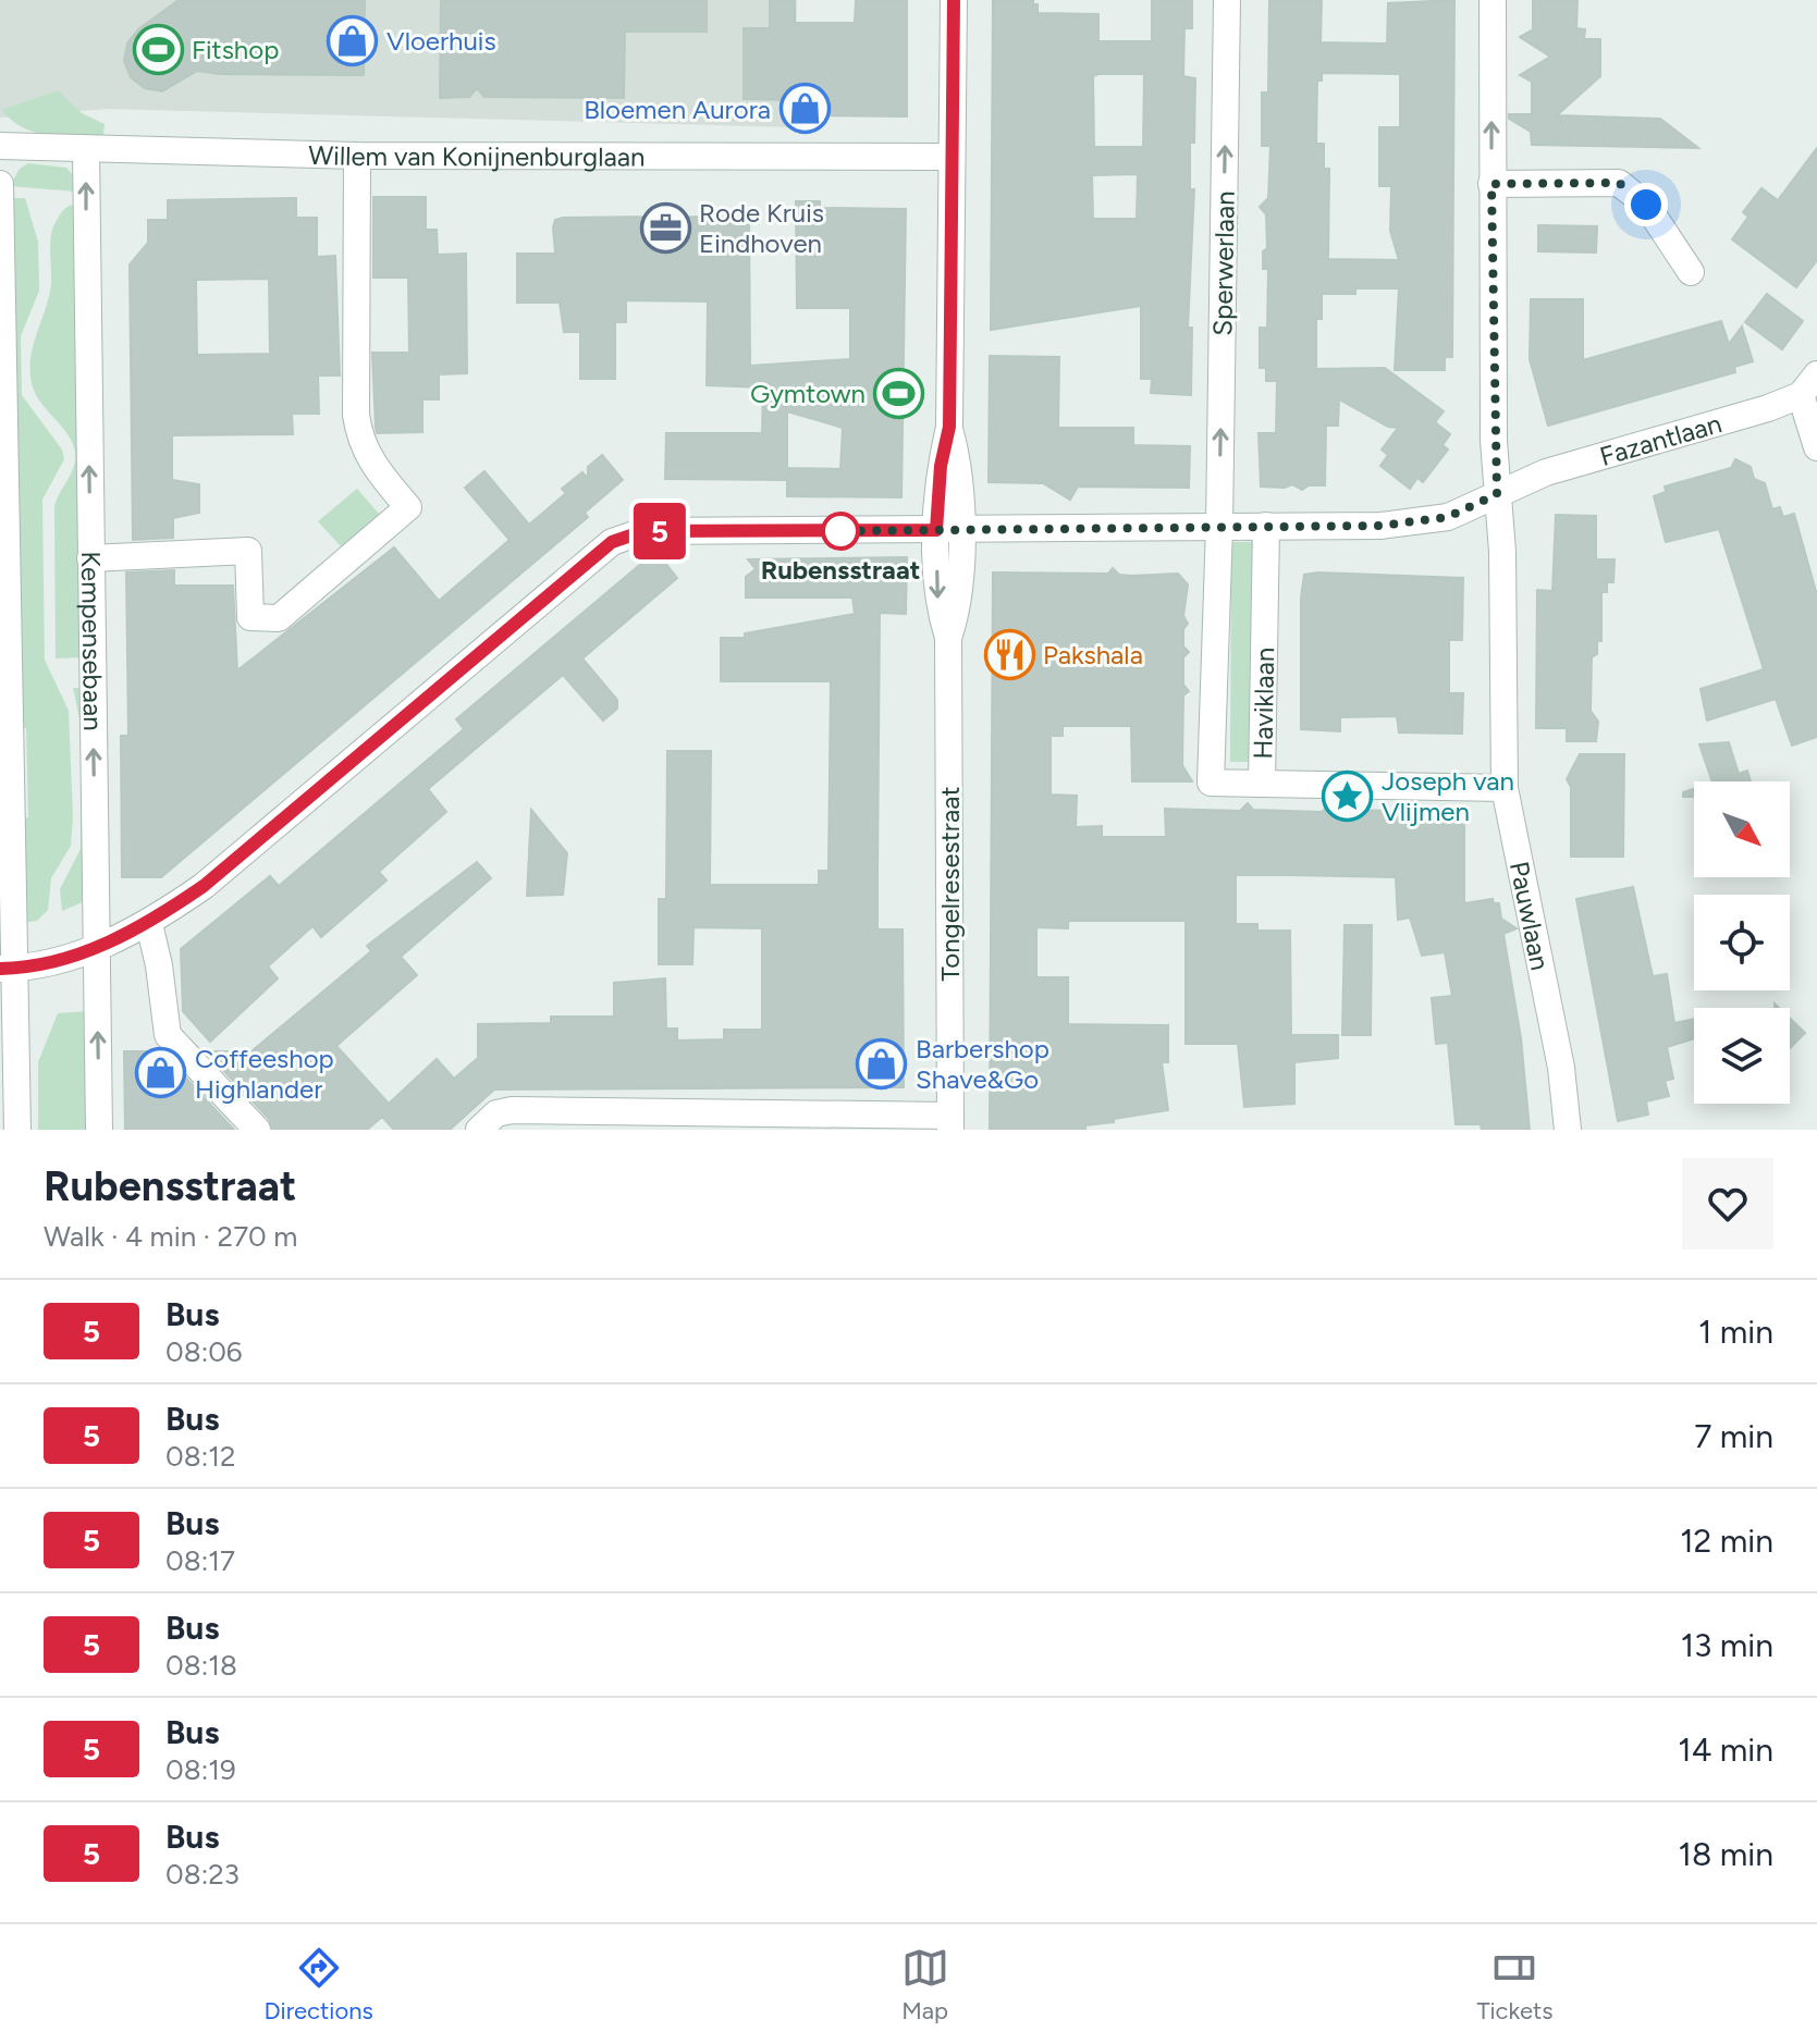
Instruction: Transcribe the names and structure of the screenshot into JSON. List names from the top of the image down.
{
  "streets": {
    "street": [
      "Willem van Konijnenburglaan",
      "Sperwerlaan",
      "Fazantlaan",
      "Kempensebaan",
      "Haviklaan",
      "Tongelresestraat",
      "Pauwlaan"
    ]
  },
  "crossings": [
    ["Willem van Konijnenburglaan", "Kempensebaan"],
    ["Willem van Konijnenburglaan", "Tongelresestraat"],
    ["Sperwerlaan", "Fazantlaan"],
    ["Sperwerlaan", "Haviklaan"],
    ["Fazantlaan", "Haviklaan"],
    ["Fazantlaan", "Tongelresestraat"],
    ["Fazantlaan", "Pauwlaan"]
  ],
  "one_way": ["Sperwerlaan"],
  "places": {
    "shop": [
      "Vloerhuis",
      "Bloemen Aurora",
      "Barbershop Shave&Go",
      "Coffeeshop Highlander"
    ],
    "sports": ["Fitshop", "Gymtown"],
    "office": ["Rode Kruis Eindhoven"],
    "other": ["Rubensstraat"],
    "restaurant": ["Pakshala"],
    "place": ["Joseph van Vlijmen"]
  },
  "lines": ["bus line 5"],
  "north": "bottom right",
  "page": {
    "on_map": "5",
    "heading": ["Rubensstraat", "Walk · 4 min · 270 m"],
    "list": [
      {
        "mark": "5",
        "name": "Bus",
        "note": "08:06",
        "value": "1 min"
      },
      {
        "mark": "5",
        "name": "Bus",
        "note": "08:12",
        "value": "7 min"
      },
      {
        "mark": "5",
        "name": "Bus",
        "note": "08:17",
        "value": "12 min"
      },
      {
        "mark": "5",
        "name": "Bus",
        "note": "08:18",
        "value": "13 min"
      },
      {
        "mark": "5",
        "name": "Bus",
        "note": "08:19",
        "value": "14 min"
      },
      {
        "mark": "5",
        "name": "Bus",
        "note": "08:23",
        "value": "18 min"
      }
    ],
    "tabs": ["Directions", "Map", "Tickets"]
  }
}
